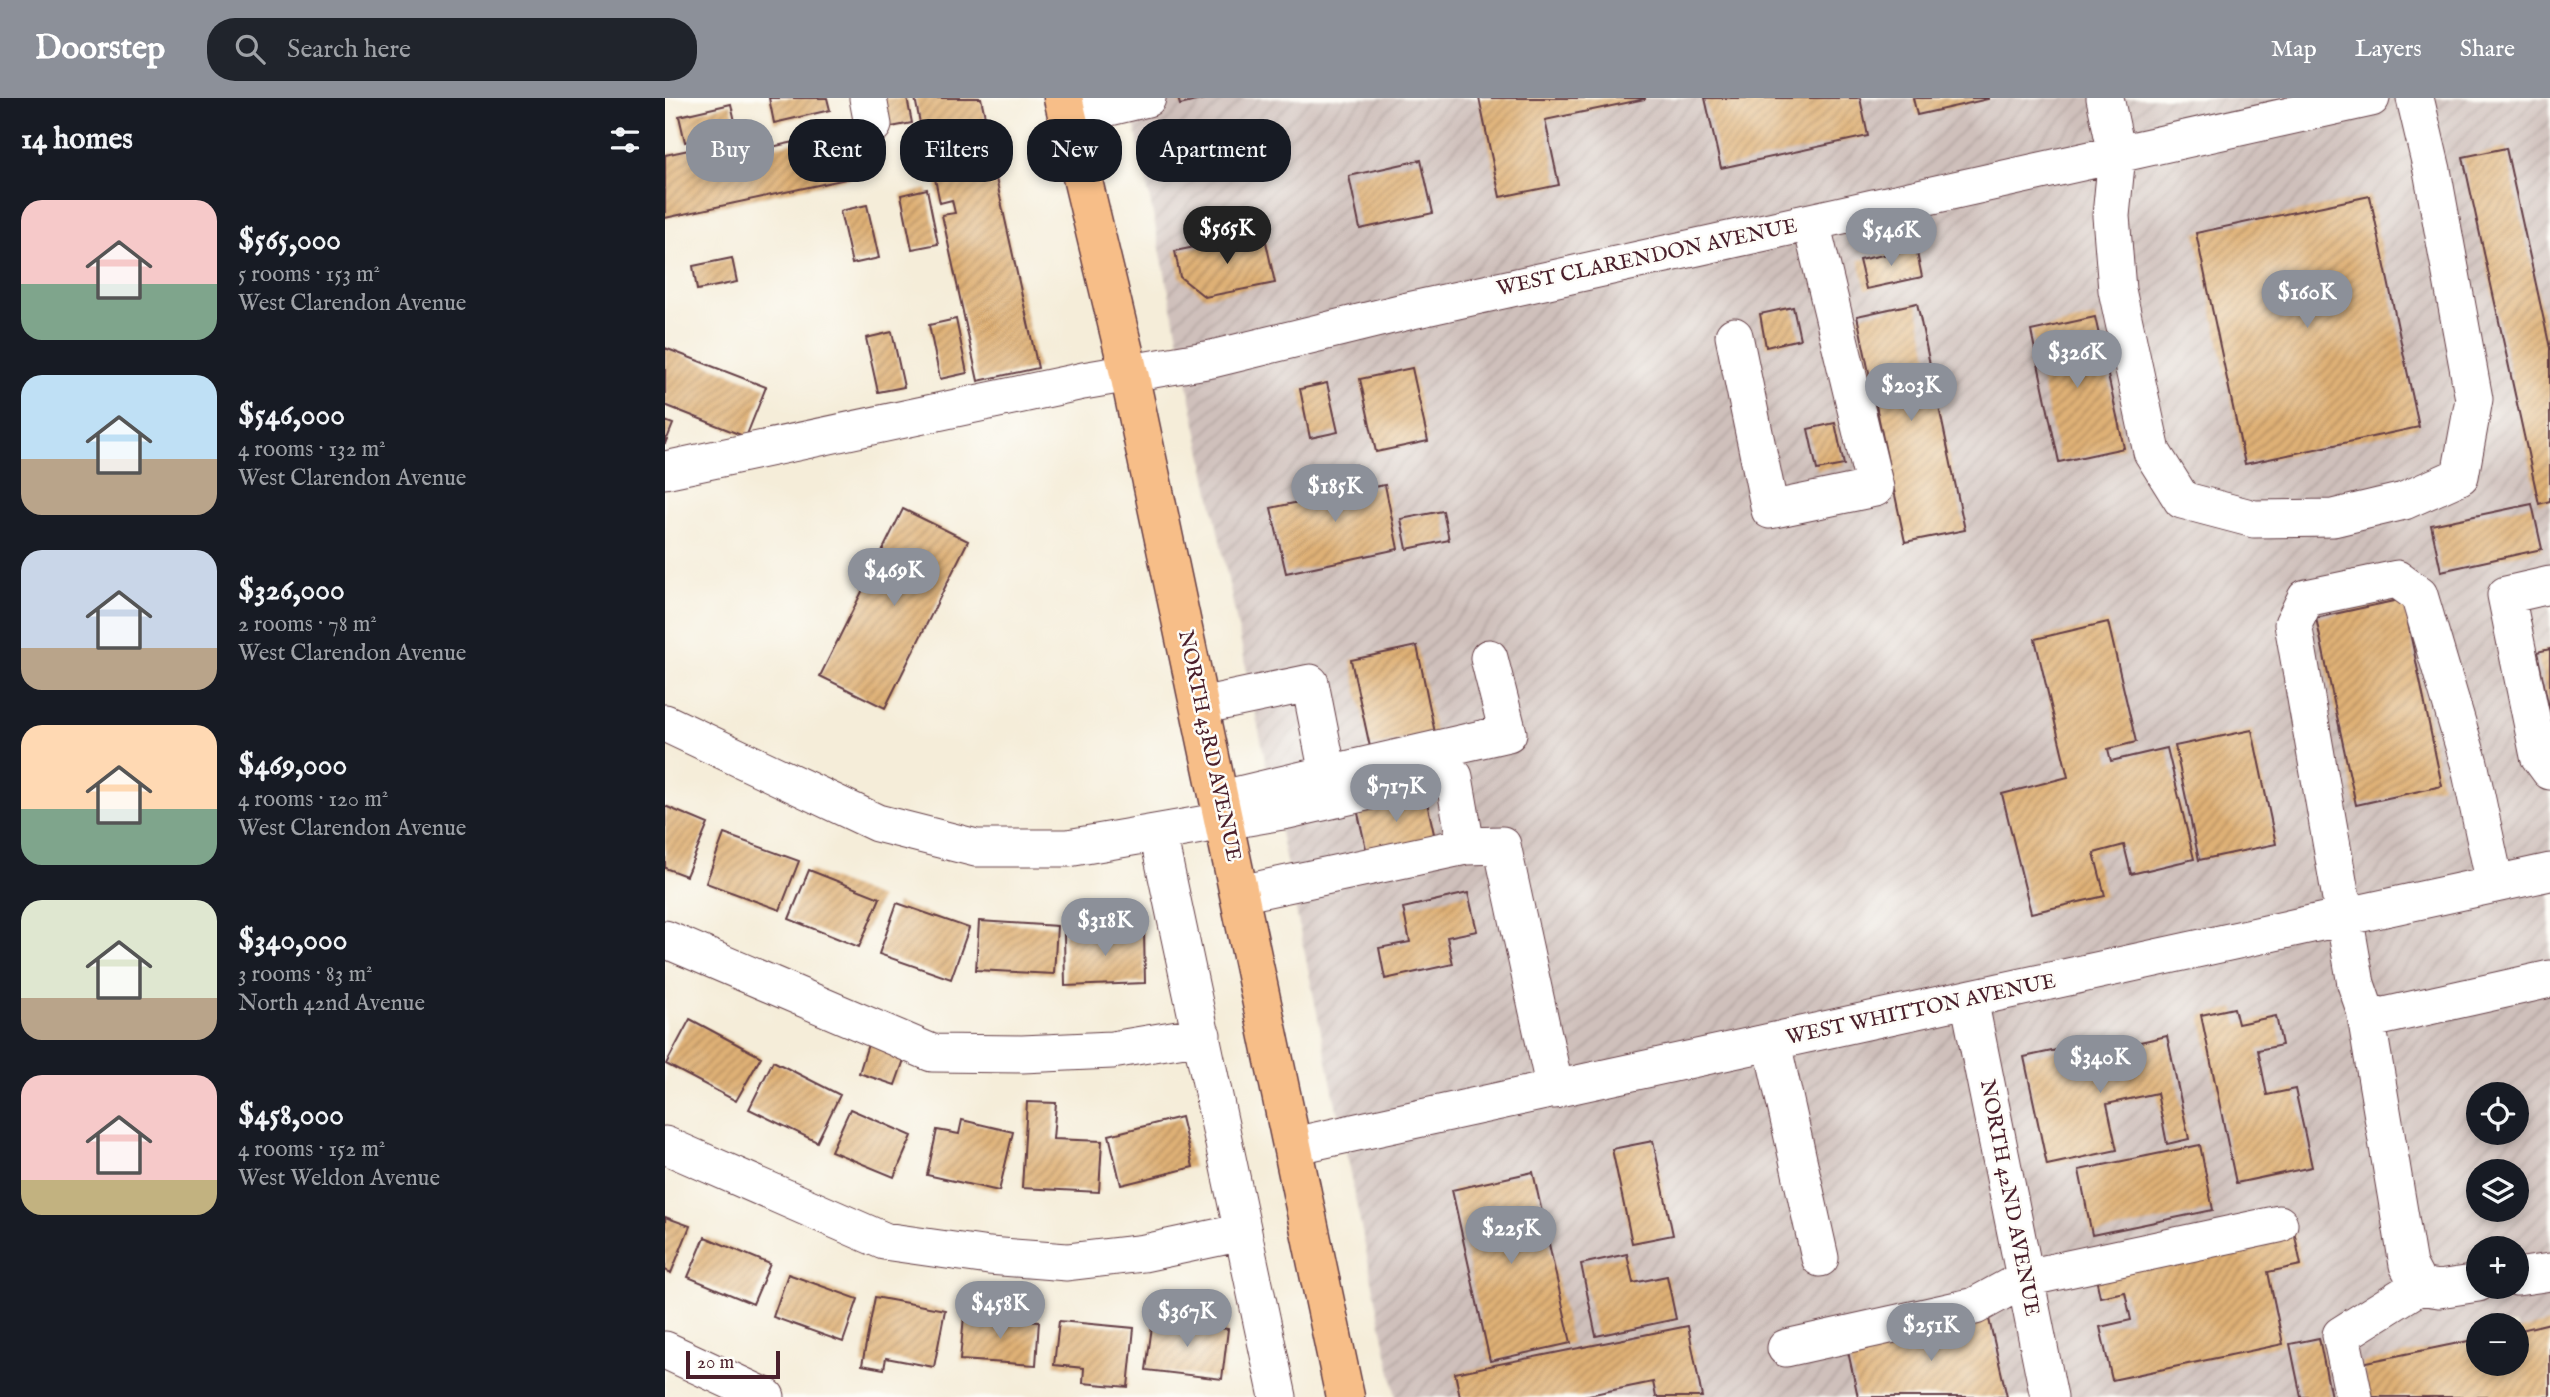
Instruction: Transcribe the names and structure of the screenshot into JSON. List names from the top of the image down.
{
  "streets": {
    "main road": ["NORTH 43RD AVENUE"],
    "street": ["WEST CLARENDON AVENUE", "WEST WHITTON AVENUE", "NORTH 42ND AVENUE"]
  },
  "crossings": [
    ["WEST CLARENDON AVENUE", "NORTH 43RD AVENUE"],
    ["NORTH 43RD AVENUE", "WEST WHITTON AVENUE"],
    ["WEST WHITTON AVENUE", "NORTH 42ND AVENUE"]
  ],
  "scale_bar": "20 m",
  "page": {
    "header": "Doorstep",
    "search": "Search here",
    "nav": ["Map", "Layers", "Share"],
    "heading": "14 homes",
    "chip": [
      "Buy",
      "Rent",
      "Filters",
      "New",
      "Apartment"
    ],
    "list": [
      {
        "name": "$565,000",
        "note": "5 rooms · 153 m² · West Clarendon Avenue"
      },
      {
        "name": "$546,000",
        "note": "4 rooms · 132 m² · West Clarendon Avenue"
      },
      {
        "name": "$326,000",
        "note": "2 rooms · 78 m² · West Clarendon Avenue"
      },
      {
        "name": "$469,000",
        "note": "4 rooms · 120 m² · West Clarendon Avenue"
      },
      {
        "name": "$340,000",
        "note": "3 rooms · 83 m² · North 42nd Avenue"
      },
      {
        "name": "$458,000",
        "note": "4 rooms · 152 m² · West Weldon Avenue"
      }
    ],
    "price": [
      "$565K",
      "$546K",
      "$160K",
      "$326K",
      "$203K",
      "$185K",
      "$469K",
      "$717K",
      "$318K",
      "$340K",
      "$225K",
      "$458K",
      "$367K",
      "$251K"
    ],
    "map_buttons": ["+", "−"],
    "scale": "20 m"
  }
}
